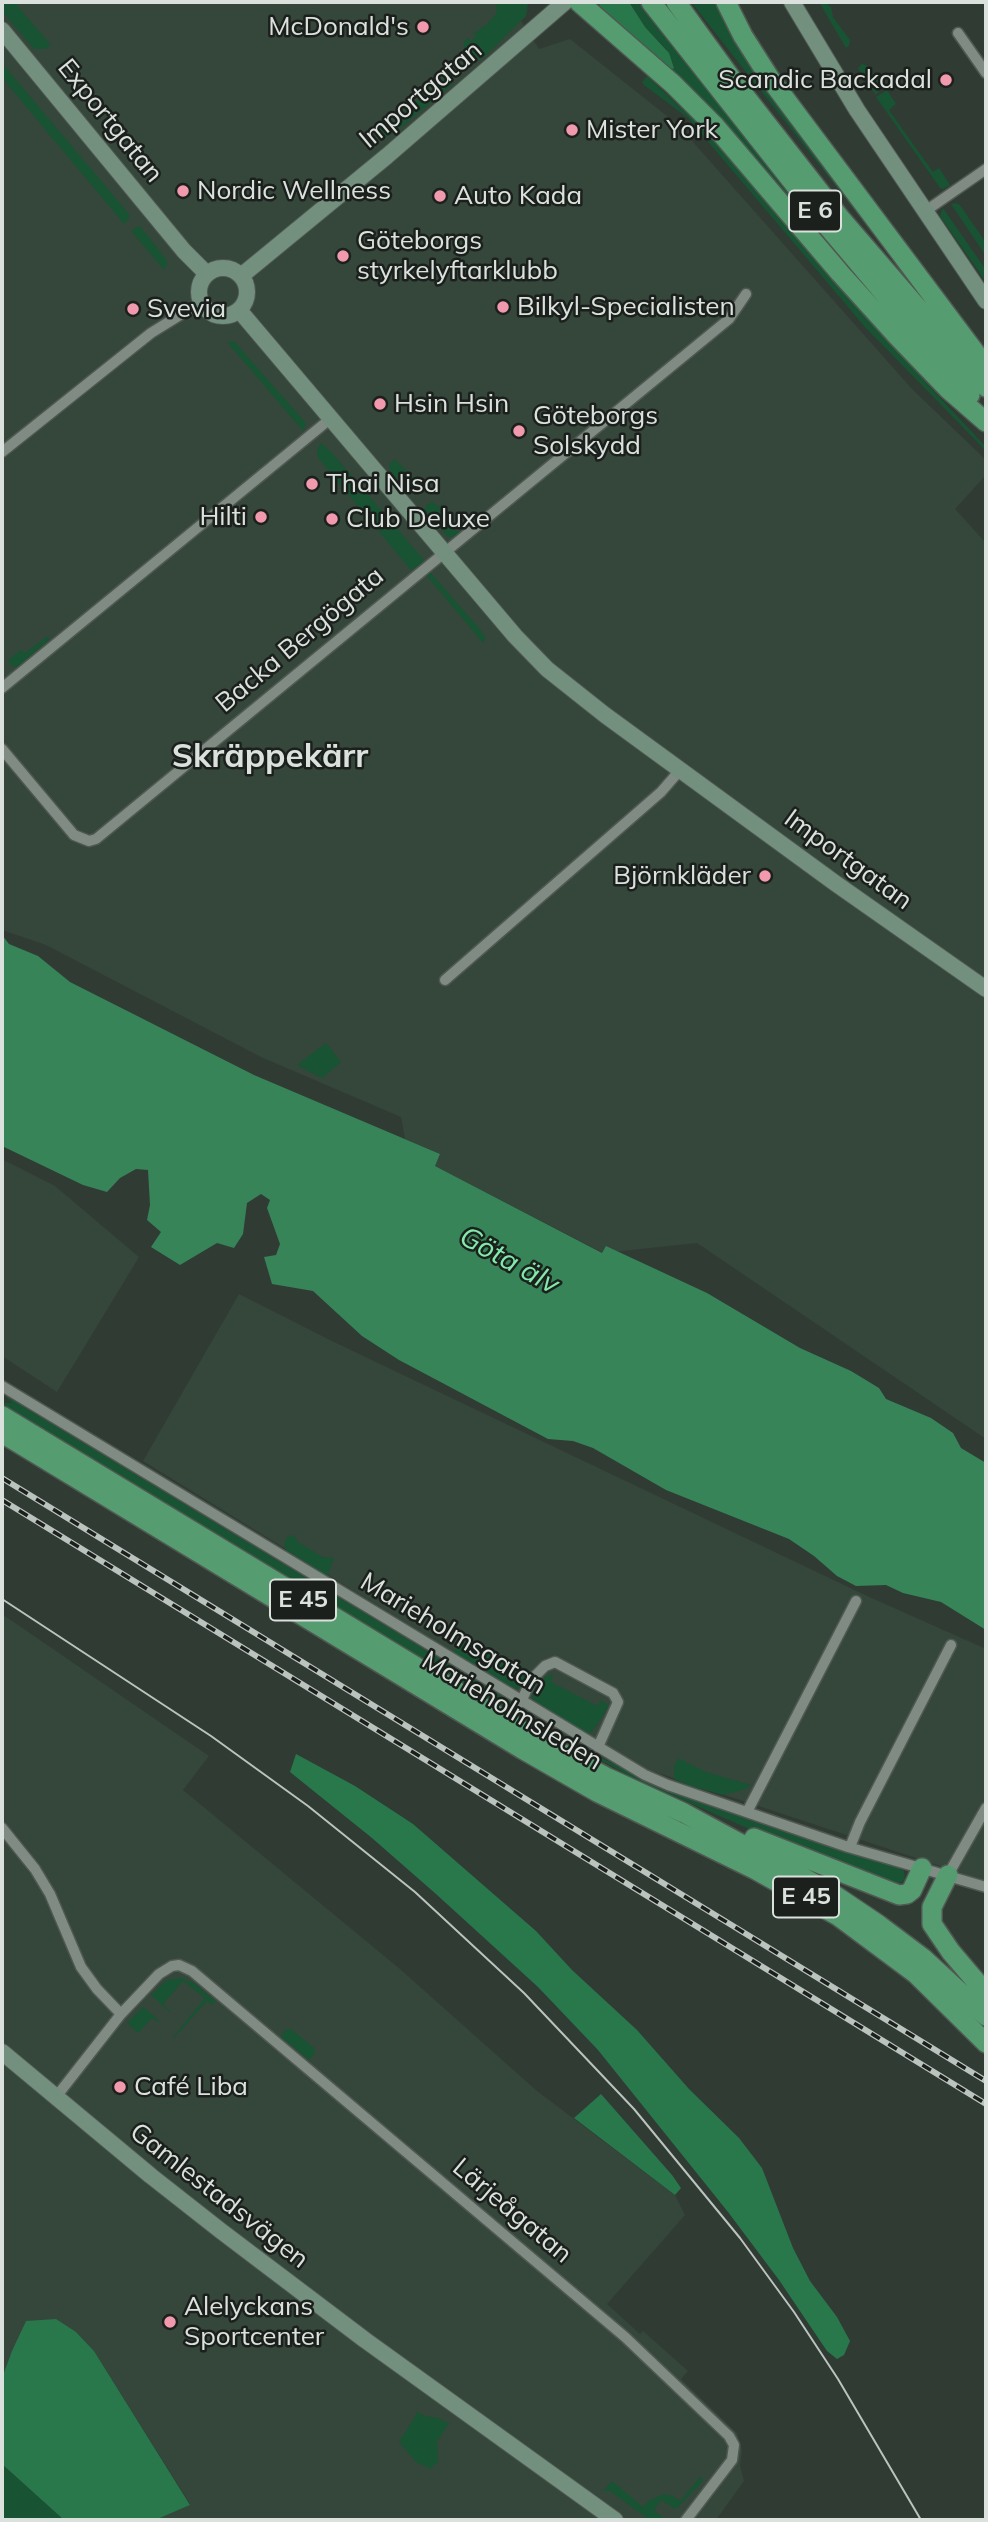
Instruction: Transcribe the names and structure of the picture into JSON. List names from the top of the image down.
{
  "streets": {
    "highway": ["E 6", "E 45", "Marieholmsleden"],
    "street": [
      "Importgatan",
      "Exportgatan",
      "Backa Bergögata",
      "Marieholmsgatan",
      "Gamlestadsvägen",
      "Lärjeågatan"
    ]
  },
  "crossings": [
    ["Importgatan", "Exportgatan"],
    ["Importgatan", "Backa Bergögata"]
  ],
  "districts": ["Skräppekärr"],
  "water": ["Göta älv"],
  "places": [
    "McDonald's",
    "Scandic Backadal",
    "Mister York",
    "Nordic Wellness",
    "Auto Kada",
    "Göteborgs styrkelyftarklubb",
    "Bilkyl-Specialisten",
    "Svevia",
    "Hsin Hsin",
    "Göteborgs Solskydd",
    "Thai Nisa",
    "Hilti",
    "Club Deluxe",
    "Björnkläder",
    "Café Liba",
    "Alelyckans Sportcenter"
  ]
}
